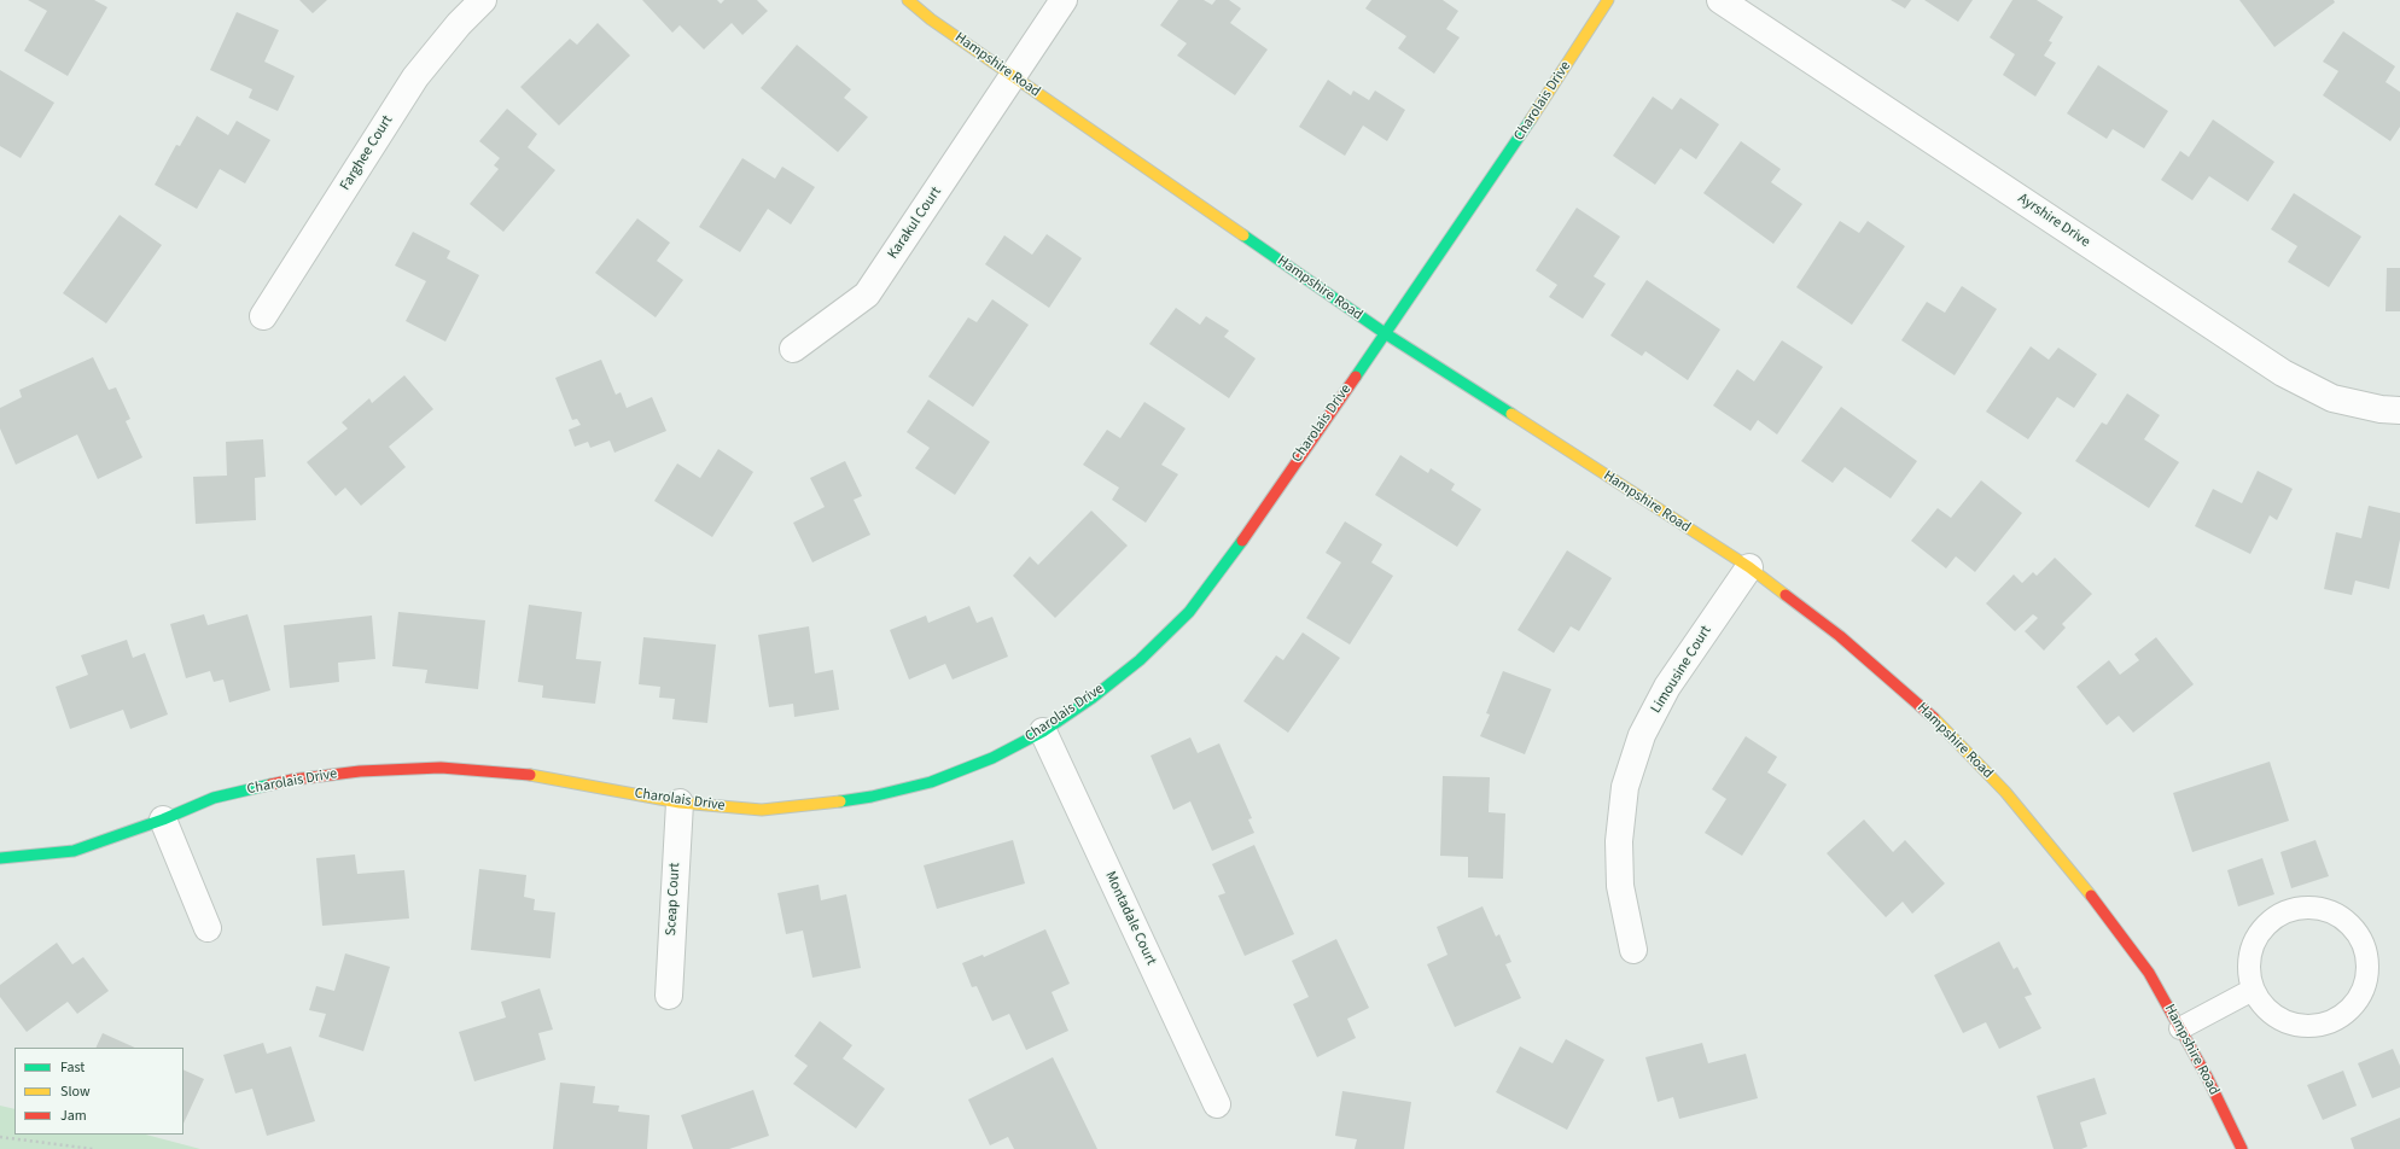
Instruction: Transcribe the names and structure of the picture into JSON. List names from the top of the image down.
{
  "streets": {
    "street": [
      "Hampshire Road",
      "Charolais Drive",
      "Farghee Court",
      "Ayrshire Drive",
      "Karakul Court",
      "Limousine Court",
      "Sceap Court",
      "Montadale Court"
    ]
  },
  "crossings": [
    ["Hampshire Road", "Charolais Drive"],
    ["Hampshire Road", "Karakul Court"],
    ["Hampshire Road", "Limousine Court"],
    ["Charolais Drive", "Sceap Court"],
    ["Charolais Drive", "Montadale Court"]
  ],
  "legend": ["Fast", "Slow", "Jam"]
}
